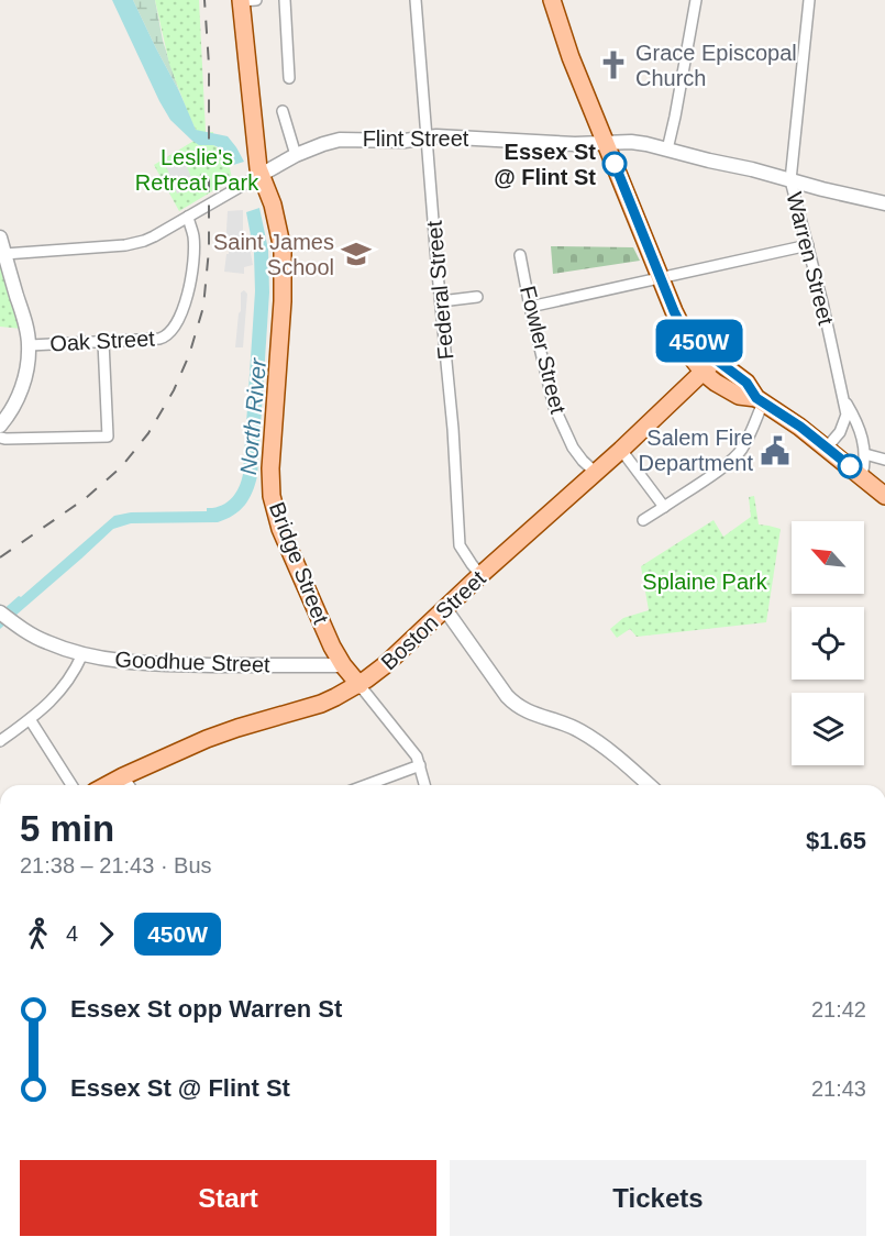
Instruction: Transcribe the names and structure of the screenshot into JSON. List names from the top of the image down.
{
  "streets": {
    "main road": ["Bridge Street", "Boston Street"],
    "street": [
      "Flint Street",
      "Warren Street",
      "Federal Street",
      "Oak Street",
      "Fowler Street",
      "Goodhue Street"
    ]
  },
  "crossings": [
    ["Flint Street", "Warren Street"],
    ["Flint Street", "Federal Street"],
    ["Flint Street", "Oak Street"],
    ["Flint Street", "Bridge Street"],
    ["Federal Street", "Boston Street"],
    ["Fowler Street", "Boston Street"],
    ["Bridge Street", "Boston Street"],
    ["Bridge Street", "Goodhue Street"]
  ],
  "water": ["North River"],
  "parks": ["Leslie's Retreat Park", "Splaine Park"],
  "places": {
    "church": ["Grace Episcopal Church"],
    "other": ["Essex St @ Flint St"],
    "school or university": ["Saint James School"],
    "public building": ["Salem Fire Department"]
  },
  "lines": ["bus line 450W"],
  "north": "top left",
  "page": {
    "on_map": "450W",
    "heading": ["5 min", "21:38 – 21:43 · Bus", "$1.65"],
    "legs": ["4", "450W"],
    "list": [
      {
        "name": "Essex St opp Warren St",
        "value": "21:42"
      },
      {
        "name": "Essex St @ Flint St",
        "value": "21:43"
      }
    ],
    "buttons": ["Start", "Tickets"]
  }
}
